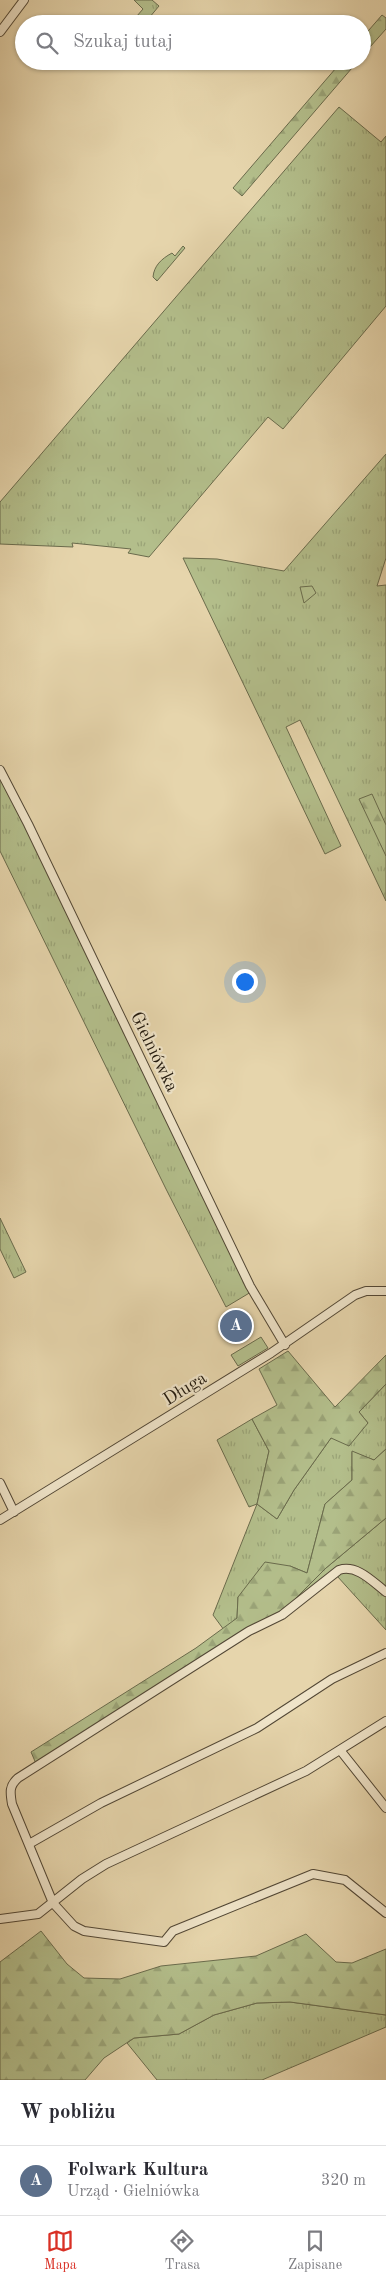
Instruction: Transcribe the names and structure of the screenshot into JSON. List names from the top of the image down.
{
  "streets": {
    "street": ["Gielniówka", "Długa"]
  },
  "crossings": [
    ["Gielniówka", "Długa"]
  ],
  "page": {
    "search": "Szukaj tutaj",
    "pins": "A",
    "heading": "W pobliżu",
    "list": [
      {
        "mark": "A",
        "name": "Folwark Kultura",
        "note": "Urząd · Gielniówka",
        "value": "320 m"
      }
    ],
    "nav": ["Mapa", "Trasa", "Zapisane"]
  }
}
